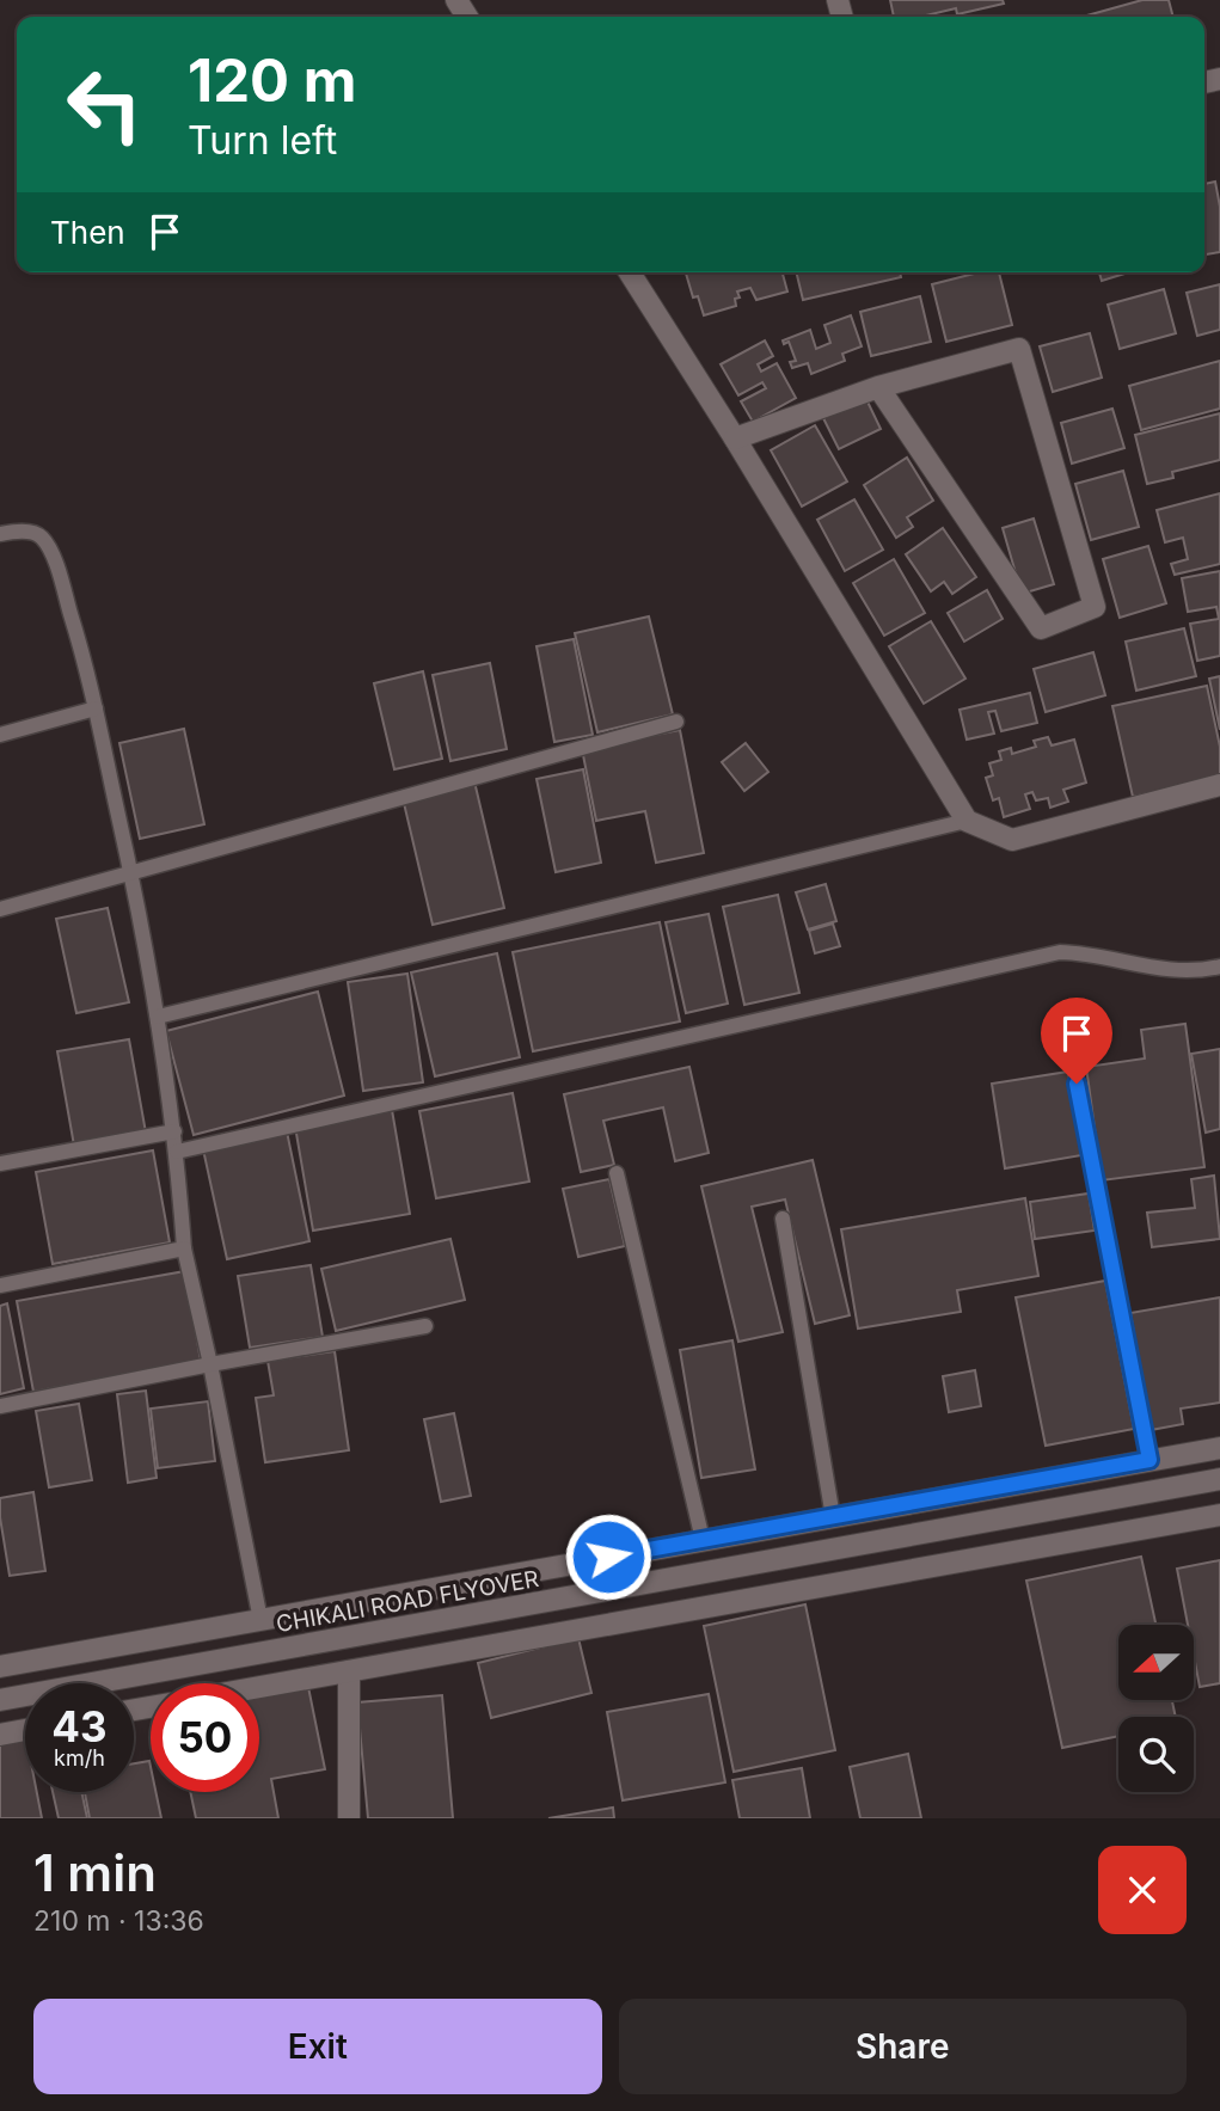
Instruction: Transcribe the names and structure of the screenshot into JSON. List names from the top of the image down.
{
  "streets": {
    "main road": ["CHIKALI ROAD FLYOVER"]
  },
  "north": "left",
  "page": {
    "turn": ["120 m", "Turn left"],
    "then": "Then",
    "speed": "43 km/h",
    "limit": "50",
    "heading": ["1 min", "210 m · 13:36"],
    "buttons": ["Exit", "Share"]
  }
}
